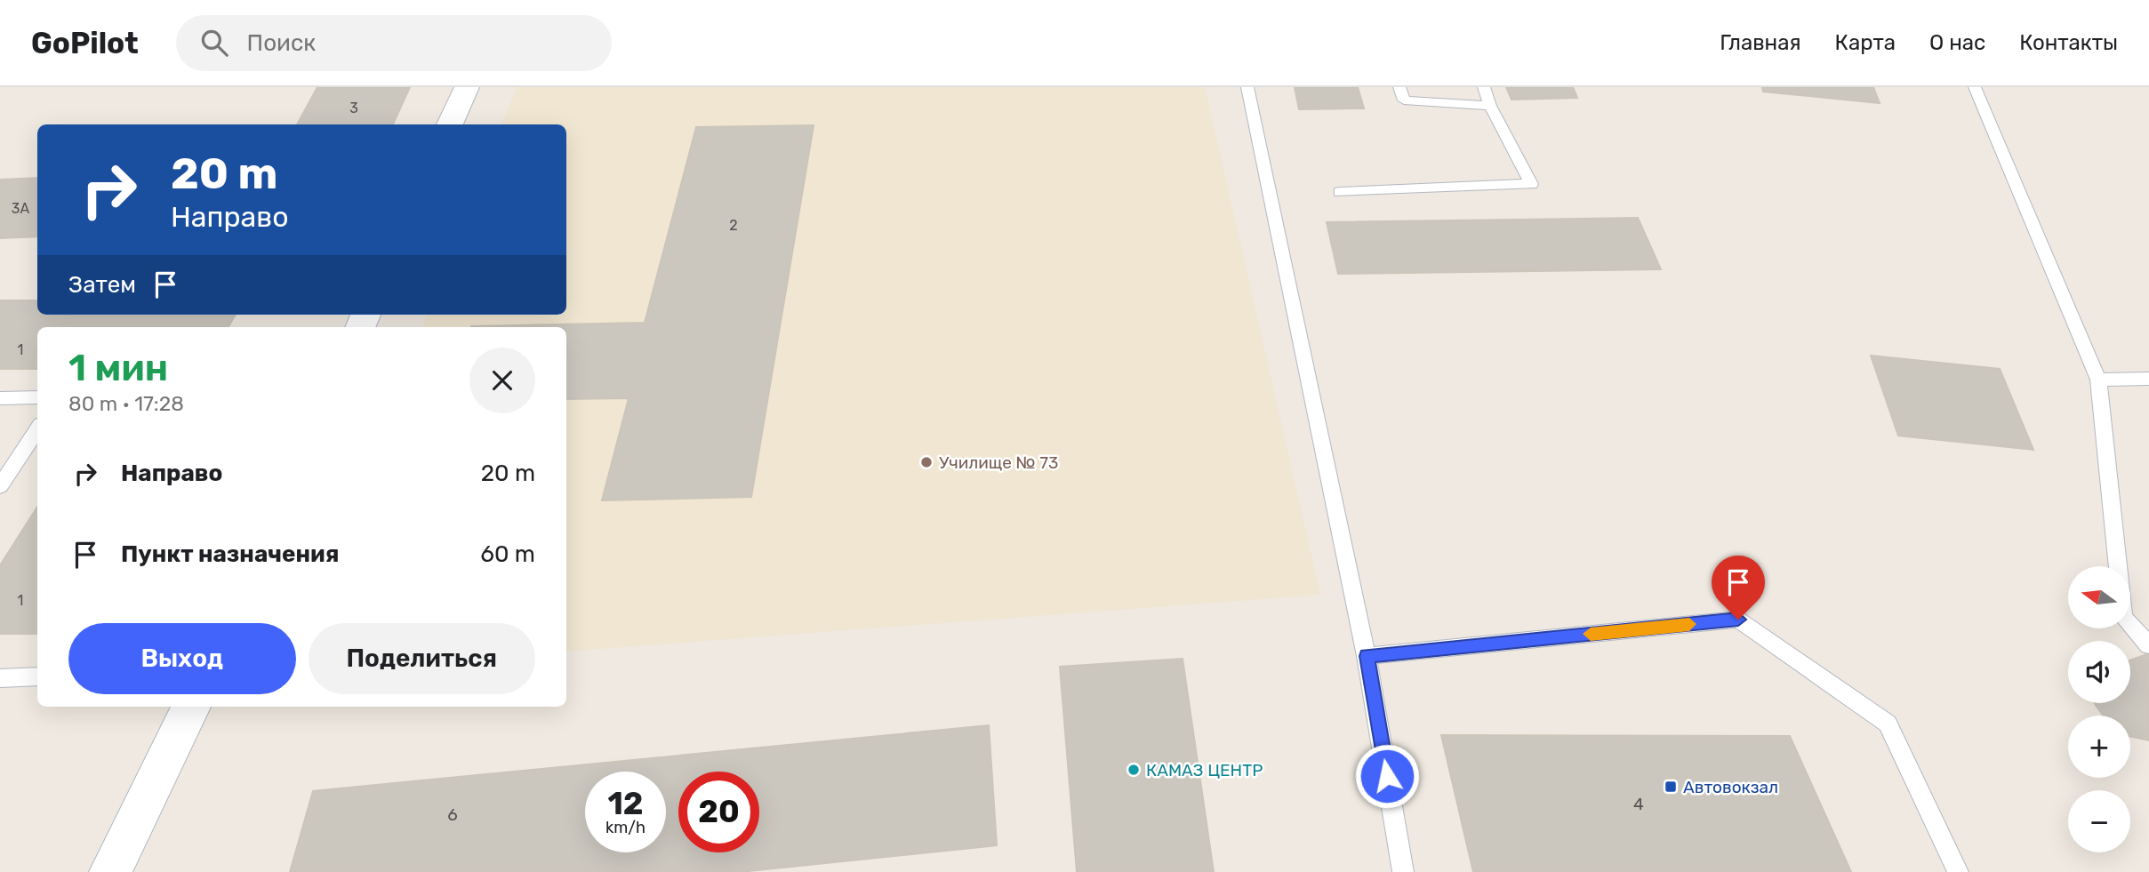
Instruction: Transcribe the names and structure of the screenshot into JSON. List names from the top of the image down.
{
  "places": {
    "other": ["Училище № 73", "КАМАЗ ЦЕНТР"],
    "transit": ["Автовокзал"]
  },
  "house_numbers": [
    "3",
    "3А",
    "2",
    "1",
    "1",
    "4",
    "6"
  ],
  "north": "left",
  "page": {
    "header": "GoPilot",
    "search": "Поиск",
    "nav": [
      "Главная",
      "Карта",
      "О нас",
      "Контакты"
    ],
    "turn": ["20 m", "Направо"],
    "then": "Затем",
    "heading": ["1 мин", "80 m · 17:28"],
    "list": [
      {
        "name": "Направо",
        "value": "20 m"
      },
      {
        "name": "Пункт назначения",
        "value": "60 m"
      }
    ],
    "map_buttons": ["+", "−"],
    "buttons": ["Выход", "Поделиться"],
    "speed": "12 km/h",
    "limit": "20"
  }
}
